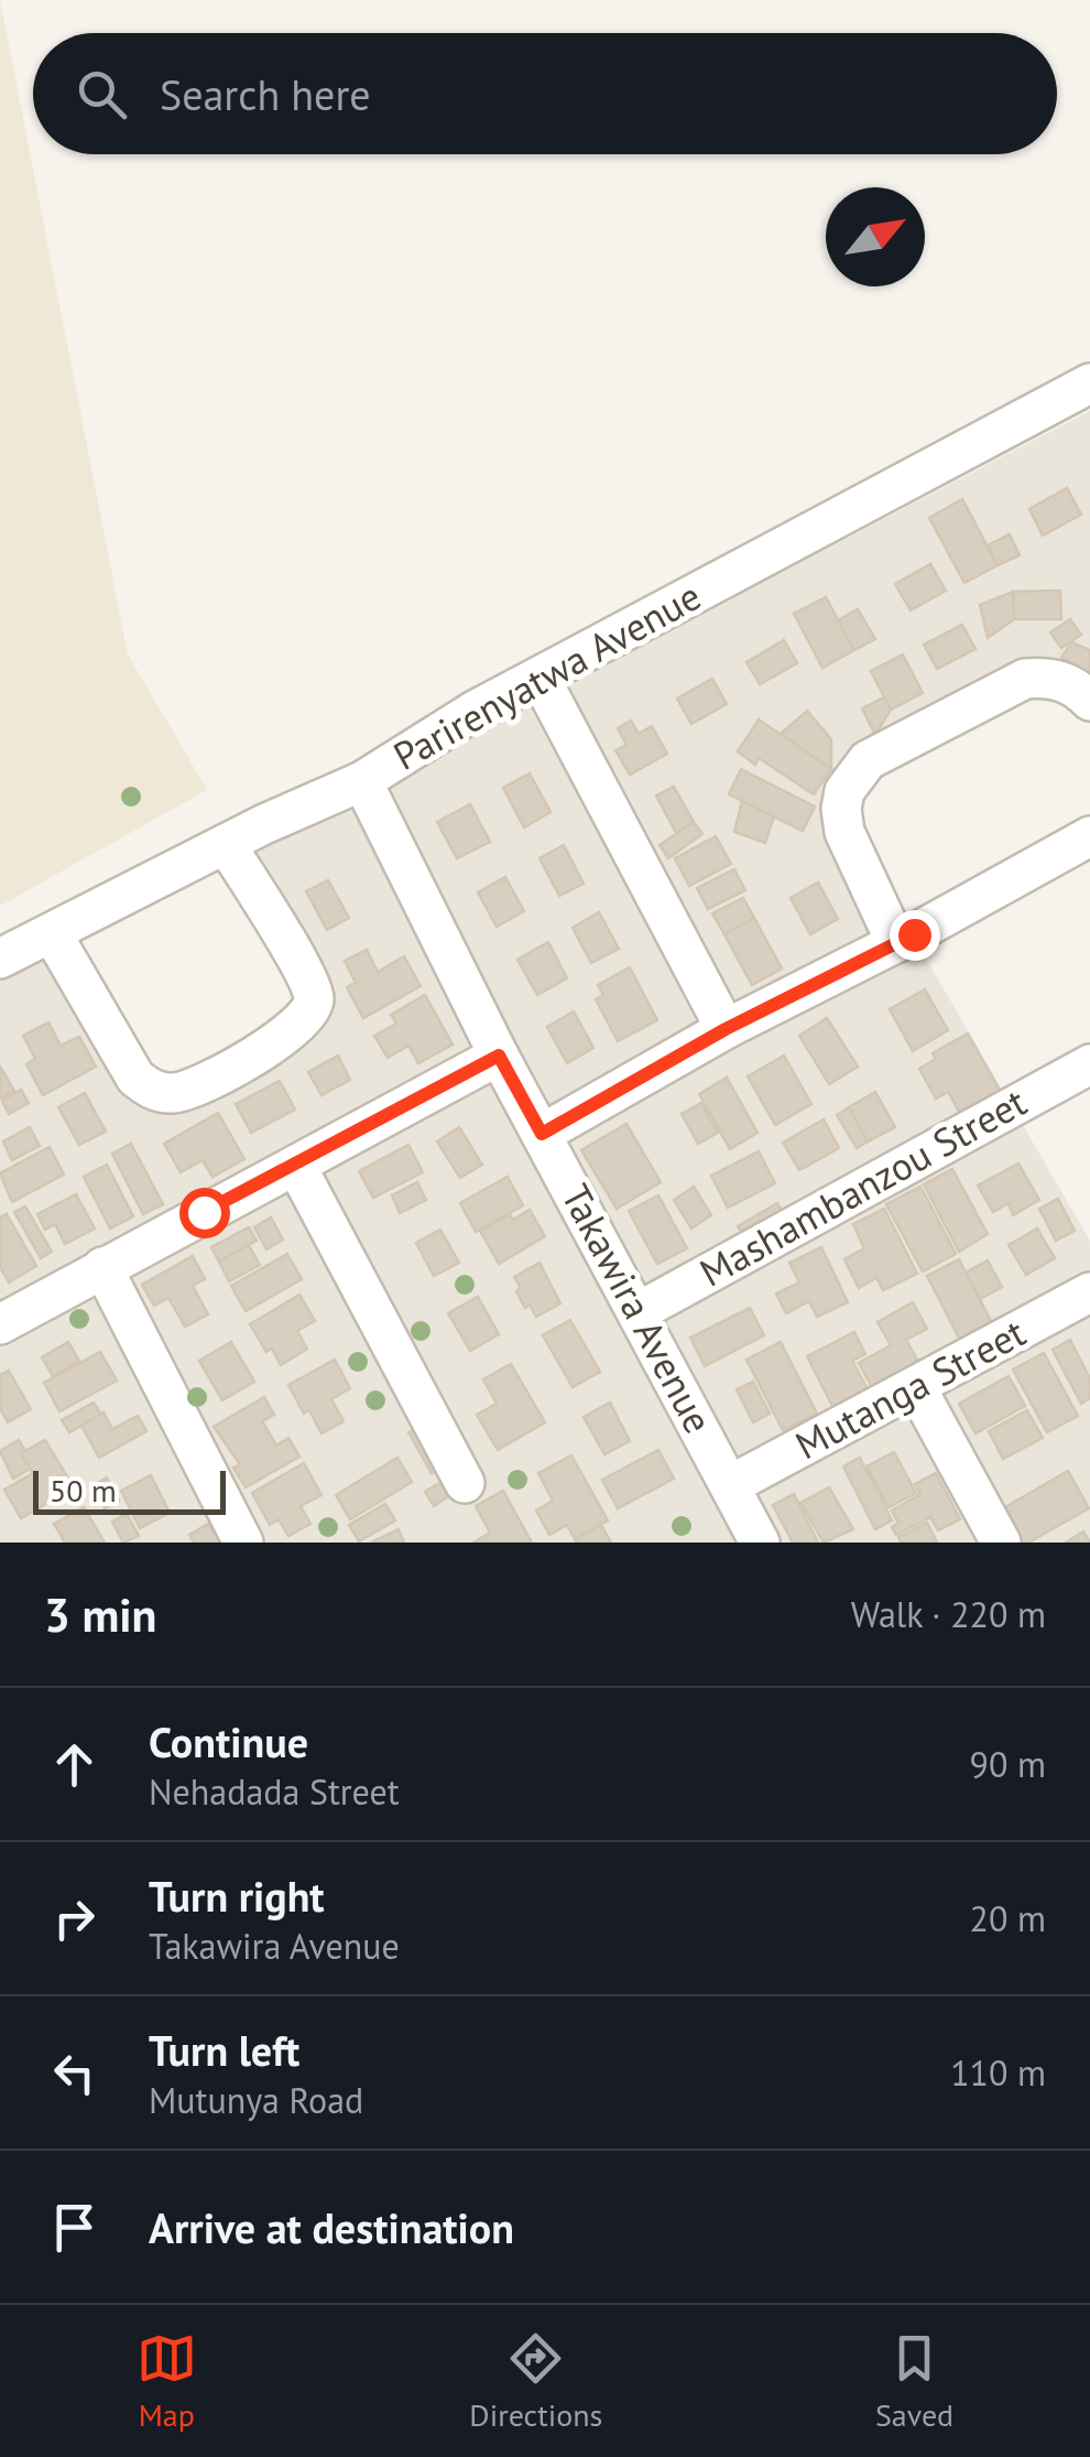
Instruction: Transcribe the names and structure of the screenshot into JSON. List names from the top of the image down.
{
  "streets": {
    "street": [
      "Parirenyatwa Avenue",
      "Mashambanzou Street",
      "Takawira Avenue",
      "Mutanga Street"
    ]
  },
  "crossings": [
    ["Parirenyatwa Avenue", "Takawira Avenue"],
    ["Mashambanzou Street", "Takawira Avenue"],
    ["Takawira Avenue", "Mutanga Street"]
  ],
  "scale_bar": "50 m",
  "north": "top right",
  "page": {
    "search": "Search here",
    "scale": "50 m",
    "heading": ["3 min", "Walk · 220 m"],
    "list": [
      ["Continue", "Nehadada Street", "90 m"],
      ["Turn right", "Takawira Avenue", "20 m"],
      ["Turn left", "Mutunya Road", "110 m"],
      "Arrive at destination"
    ],
    "nav": ["Map", "Directions", "Saved"]
  }
}
